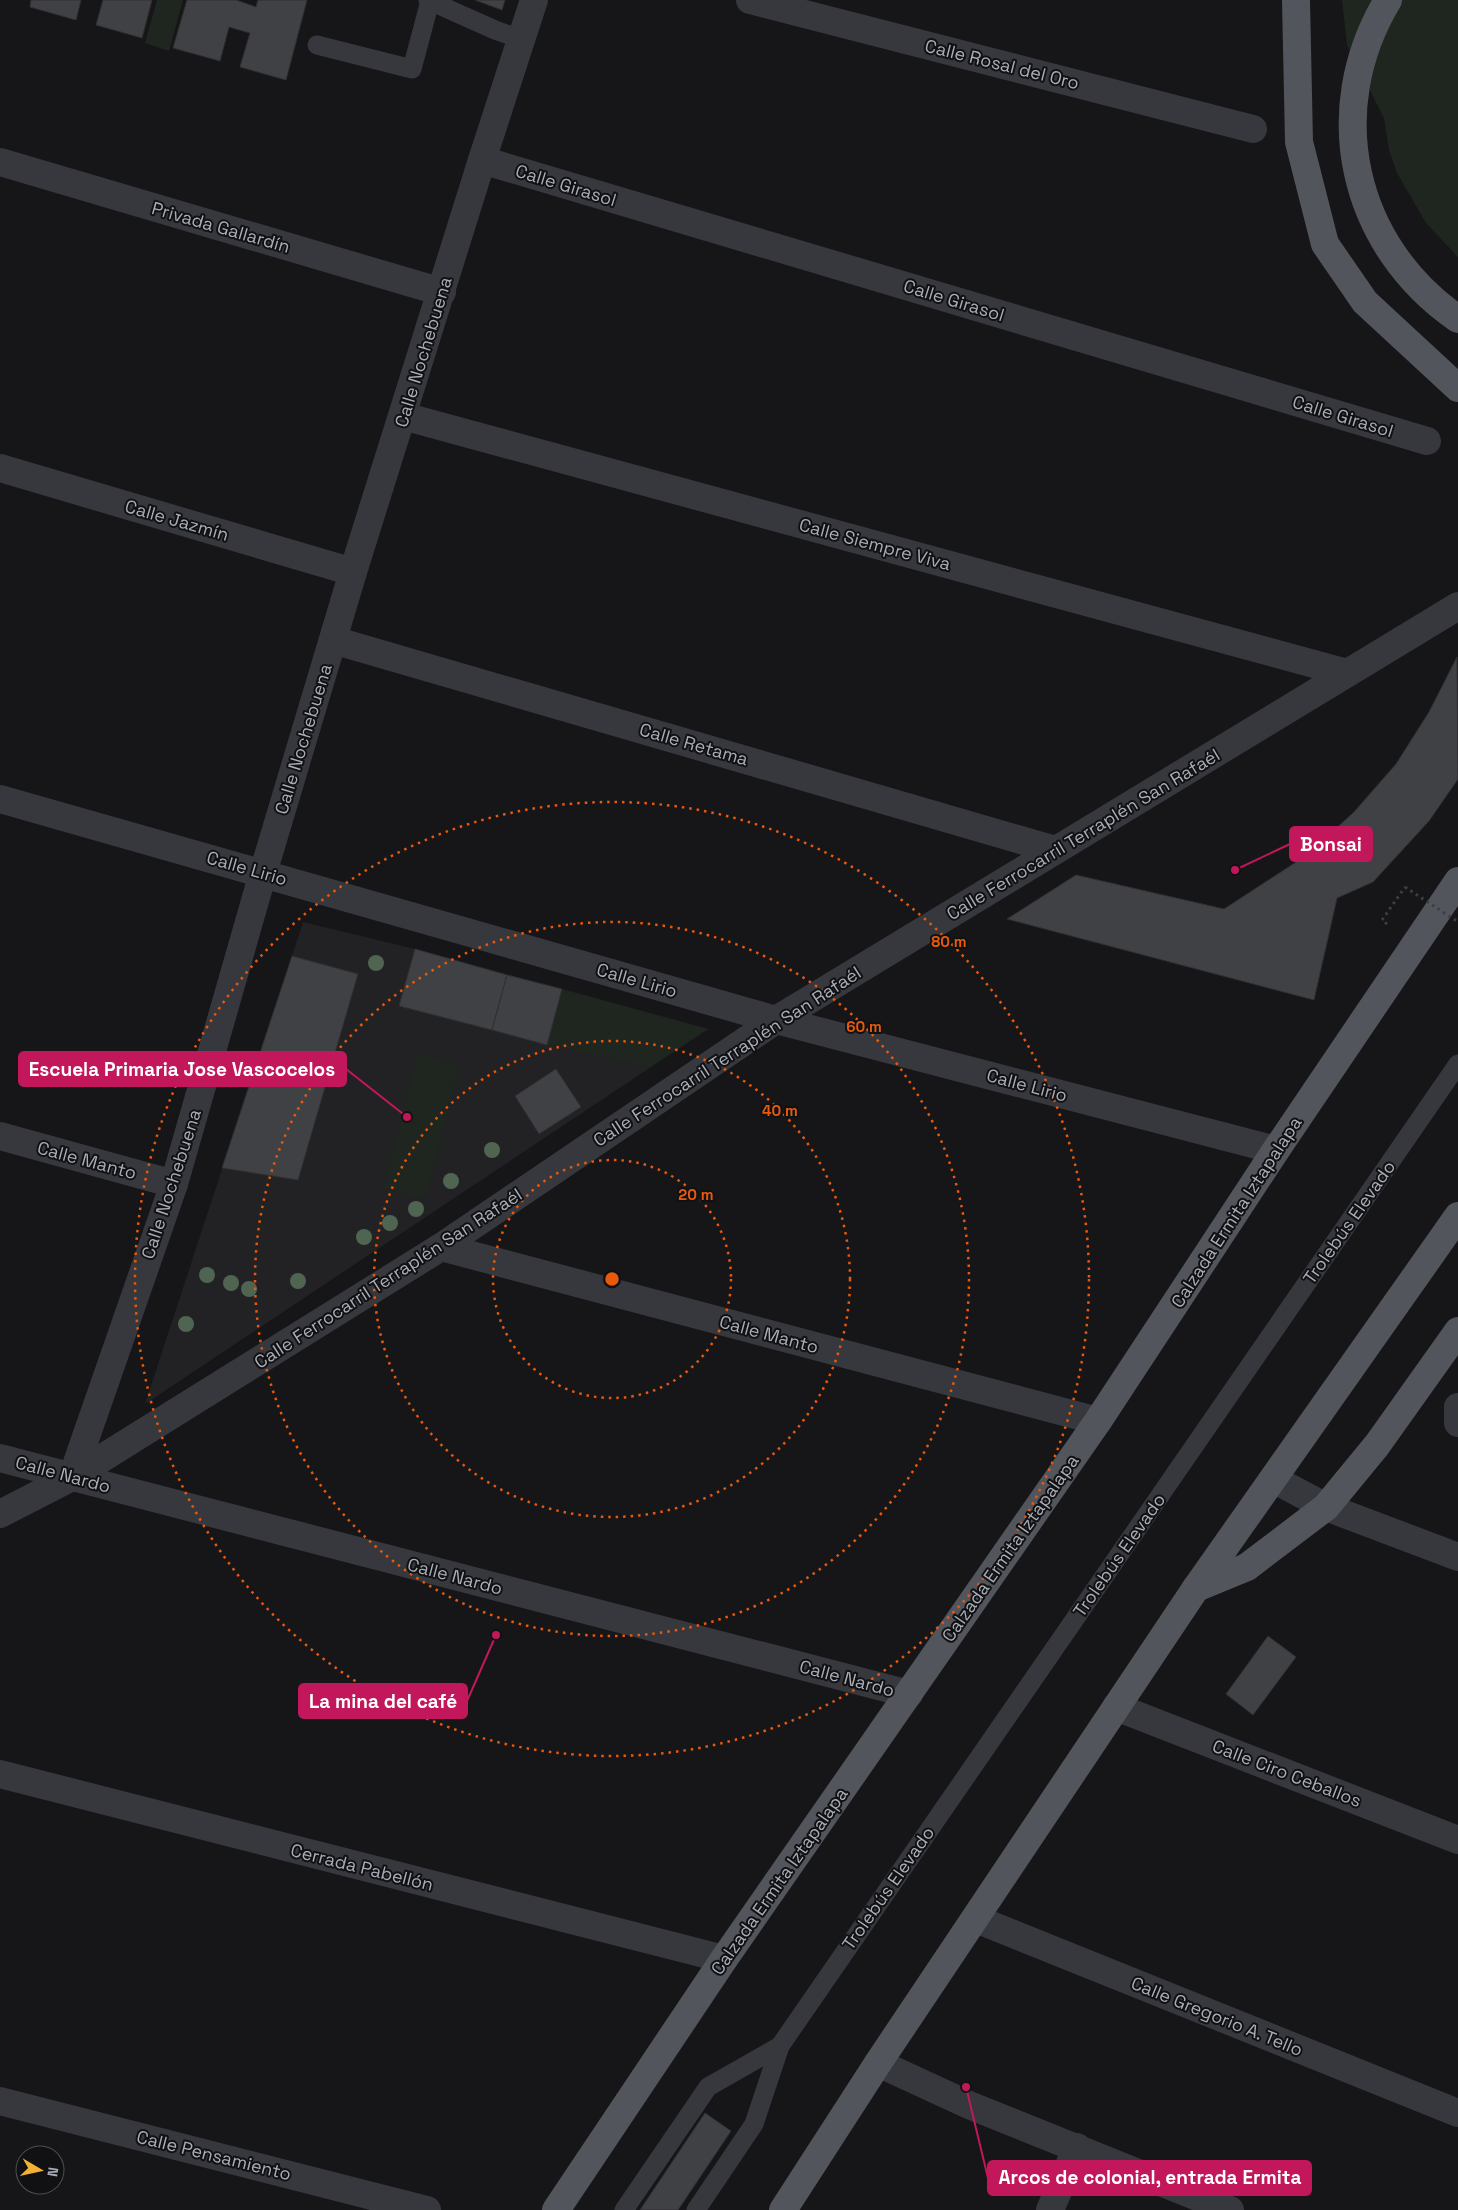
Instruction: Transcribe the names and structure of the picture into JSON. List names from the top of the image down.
{
  "streets": {
    "main road": ["Calzada Ermita Iztapalapa"],
    "street": [
      "Calle Rosal del Oro",
      "Calle Girasol",
      "Privada Gallardín",
      "Calle Nochebuena",
      "Calle Jazmín",
      "Calle Siempre Viva",
      "Calle Retama",
      "Calle Ferrocarril Terraplén San Rafaél",
      "Calle Lirio",
      "Calle Manto",
      "Calle Nardo",
      "Calle Ciro Ceballos",
      "Cerrada Pabellón",
      "Calle Gregorio A. Tello",
      "Calle Pensamiento"
    ],
    "lane": ["Trolebús Elevado"]
  },
  "crossings": [
    ["Calle Girasol", "Calle Nochebuena"],
    ["Privada Gallardín", "Calle Nochebuena"],
    ["Calle Nochebuena", "Calle Jazmín"],
    ["Calle Nochebuena", "Calle Siempre Viva"],
    ["Calle Nochebuena", "Calle Retama"],
    ["Calle Nochebuena", "Calle Ferrocarril Terraplén San Rafaél"],
    ["Calle Nochebuena", "Calle Lirio"],
    ["Calle Nochebuena", "Calle Manto"],
    ["Calle Nochebuena", "Calle Nardo"],
    ["Calle Siempre Viva", "Calle Ferrocarril Terraplén San Rafaél"],
    ["Calle Retama", "Calle Ferrocarril Terraplén San Rafaél"],
    ["Calle Ferrocarril Terraplén San Rafaél", "Calle Lirio"],
    ["Calle Ferrocarril Terraplén San Rafaél", "Calle Manto"],
    ["Calle Ferrocarril Terraplén San Rafaél", "Calle Nardo"],
    ["Calle Lirio", "Calzada Ermita Iztapalapa"],
    ["Calle Manto", "Calzada Ermita Iztapalapa"],
    ["Calzada Ermita Iztapalapa", "Calle Nardo"],
    ["Calzada Ermita Iztapalapa", "Cerrada Pabellón"]
  ],
  "places": [
    "Bonsai",
    "Escuela Primaria Jose Vascocelos",
    "La mina del café",
    "Arcos de colonial, entrada Ermita"
  ],
  "north": "right",
  "rings": [
    "80 m",
    "60 m",
    "40 m",
    "20 m"
  ]
}
